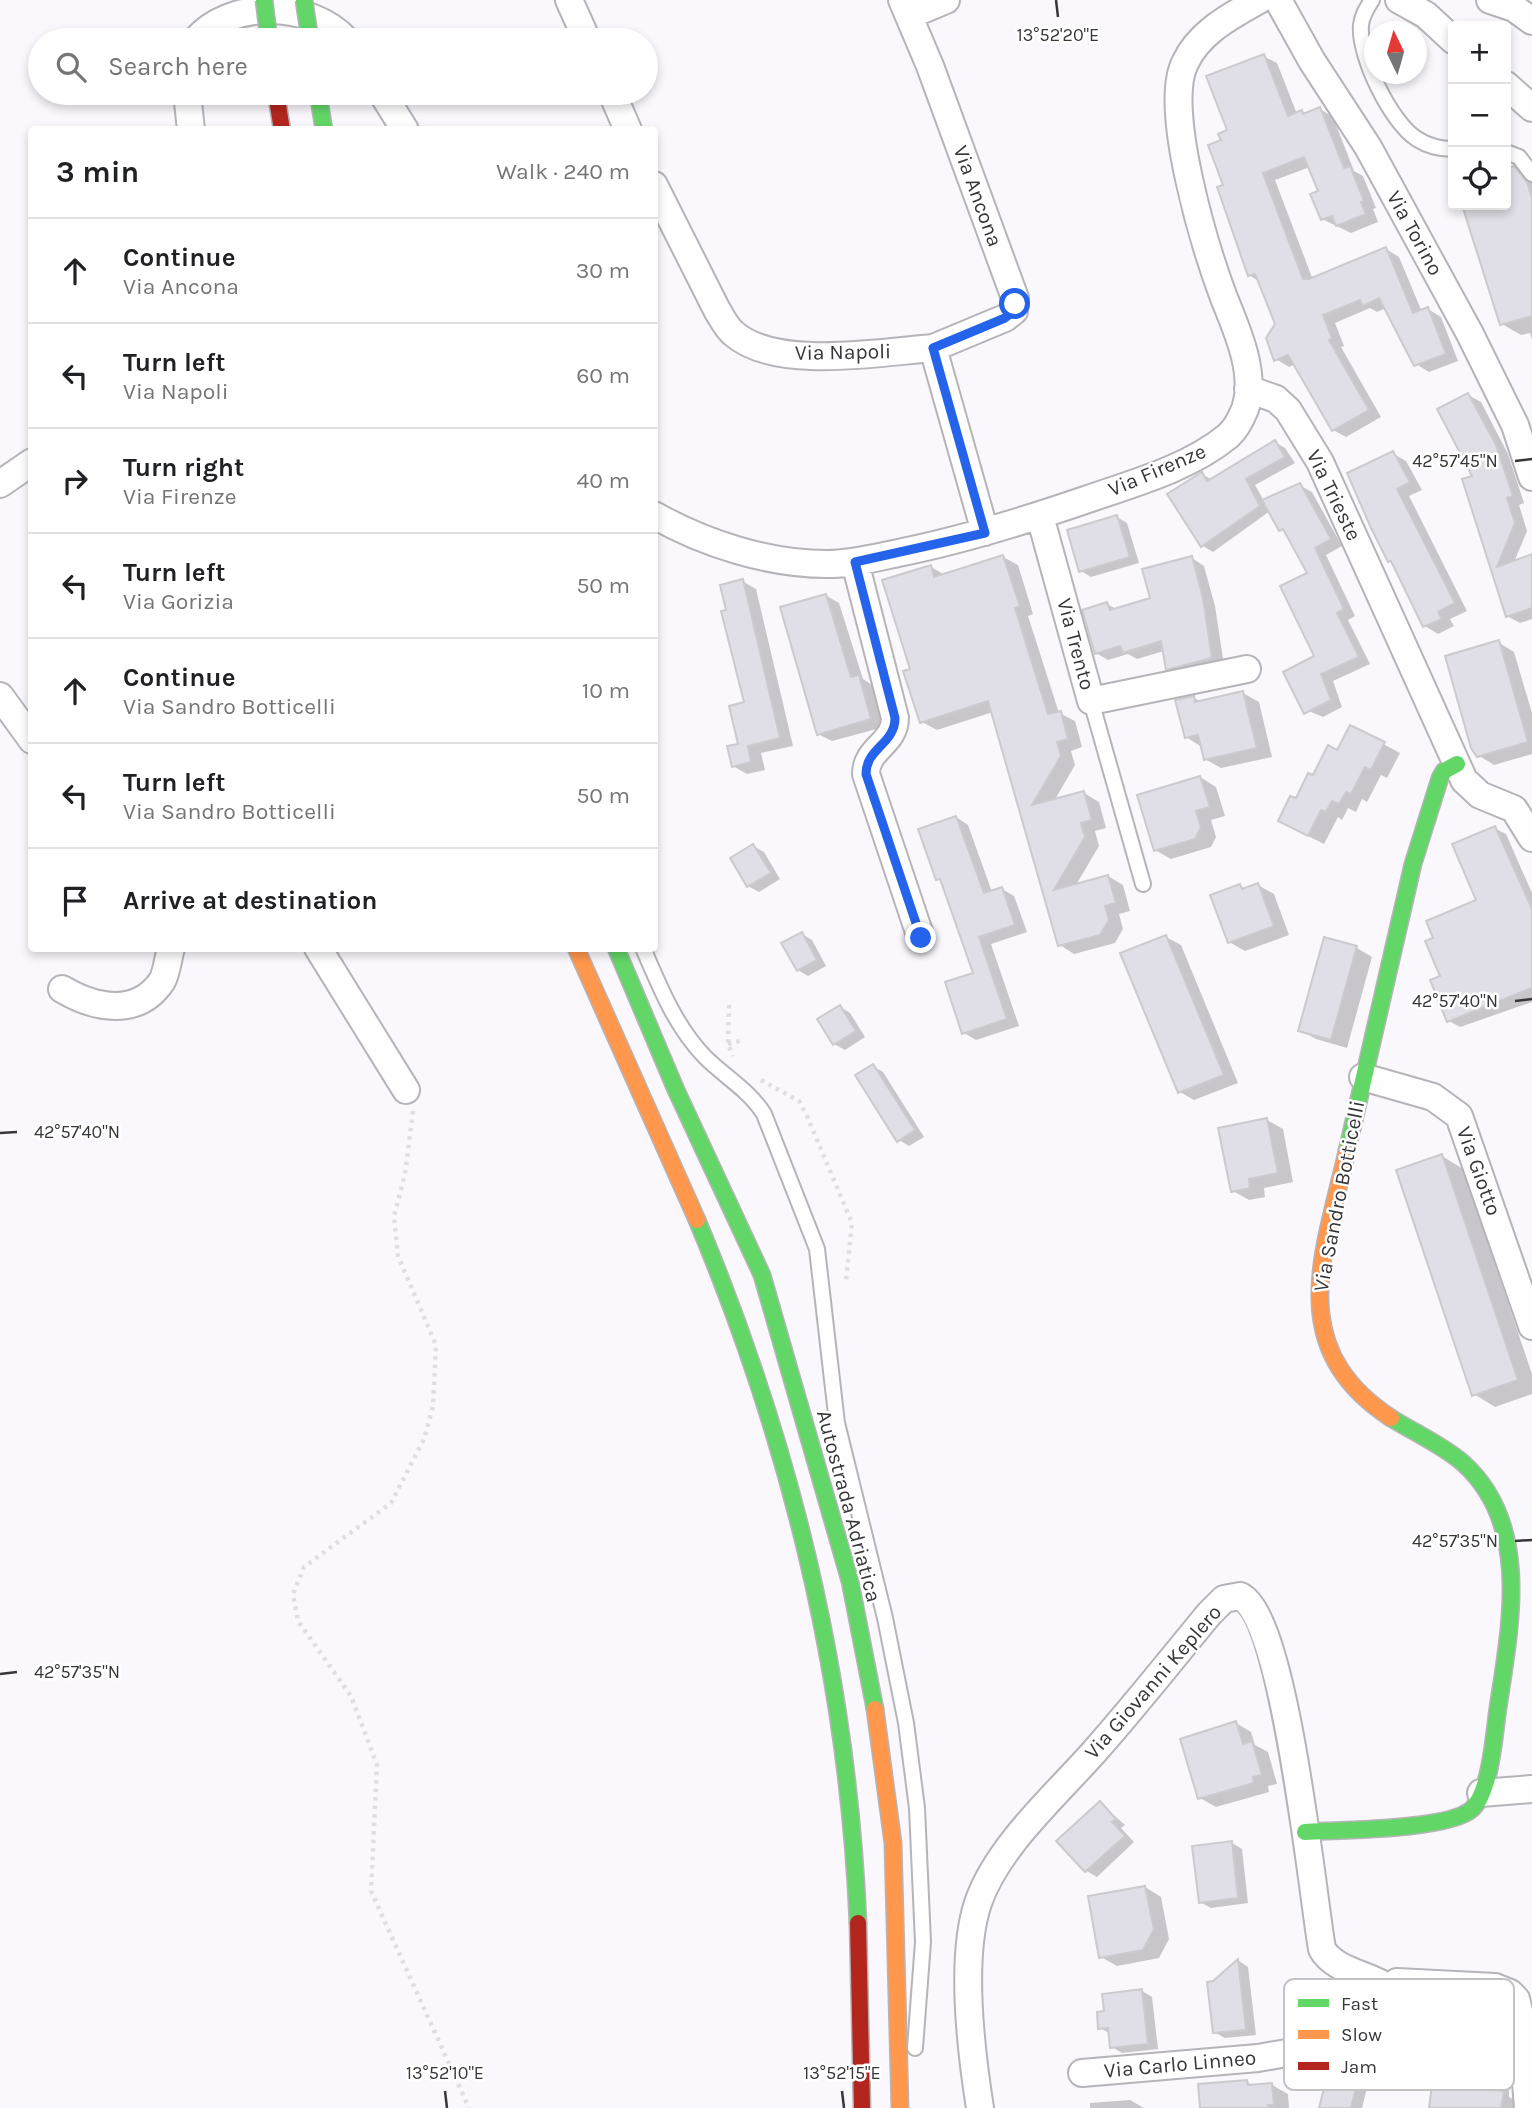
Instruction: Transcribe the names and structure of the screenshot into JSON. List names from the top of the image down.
{
  "streets": {
    "main road": ["Via Sandro Botticelli", "Autostrada Adriatica"],
    "street": [
      "Via Ancona",
      "Via Torino",
      "Via Napoli",
      "Via Firenze",
      "Via Trieste",
      "Via Trento",
      "Via Giotto",
      "Via Giovanni Keplero",
      "Via Carlo Linneo"
    ]
  },
  "crossings": [
    ["Via Ancona", "Via Napoli"],
    ["Via Firenze", "Via Trieste"],
    ["Via Firenze", "Via Trento"],
    ["Via Trieste", "Via Sandro Botticelli"],
    ["Via Giotto", "Via Sandro Botticelli"]
  ],
  "legend": ["Fast", "Slow", "Jam"],
  "north": "top",
  "page": {
    "map_buttons": ["+", "−"],
    "search": "Search here",
    "heading": ["3 min", "Walk · 240 m"],
    "list": [
      ["Continue", "Via Ancona", "30 m"],
      ["Turn left", "Via Napoli", "60 m"],
      ["Turn right", "Via Firenze", "40 m"],
      ["Turn left", "Via Gorizia", "50 m"],
      ["Continue", "Via Sandro Botticelli", "10 m"],
      ["Turn left", "Via Sandro Botticelli", "50 m"],
      "Arrive at destination"
    ]
  },
  "coordinates": [
    "13°52'20\"E",
    "42°57'45\"N",
    "42°57'40\"N",
    "42°57'35\"N",
    "13°52'10\"E",
    "13°52'15\"E"
  ]
}
